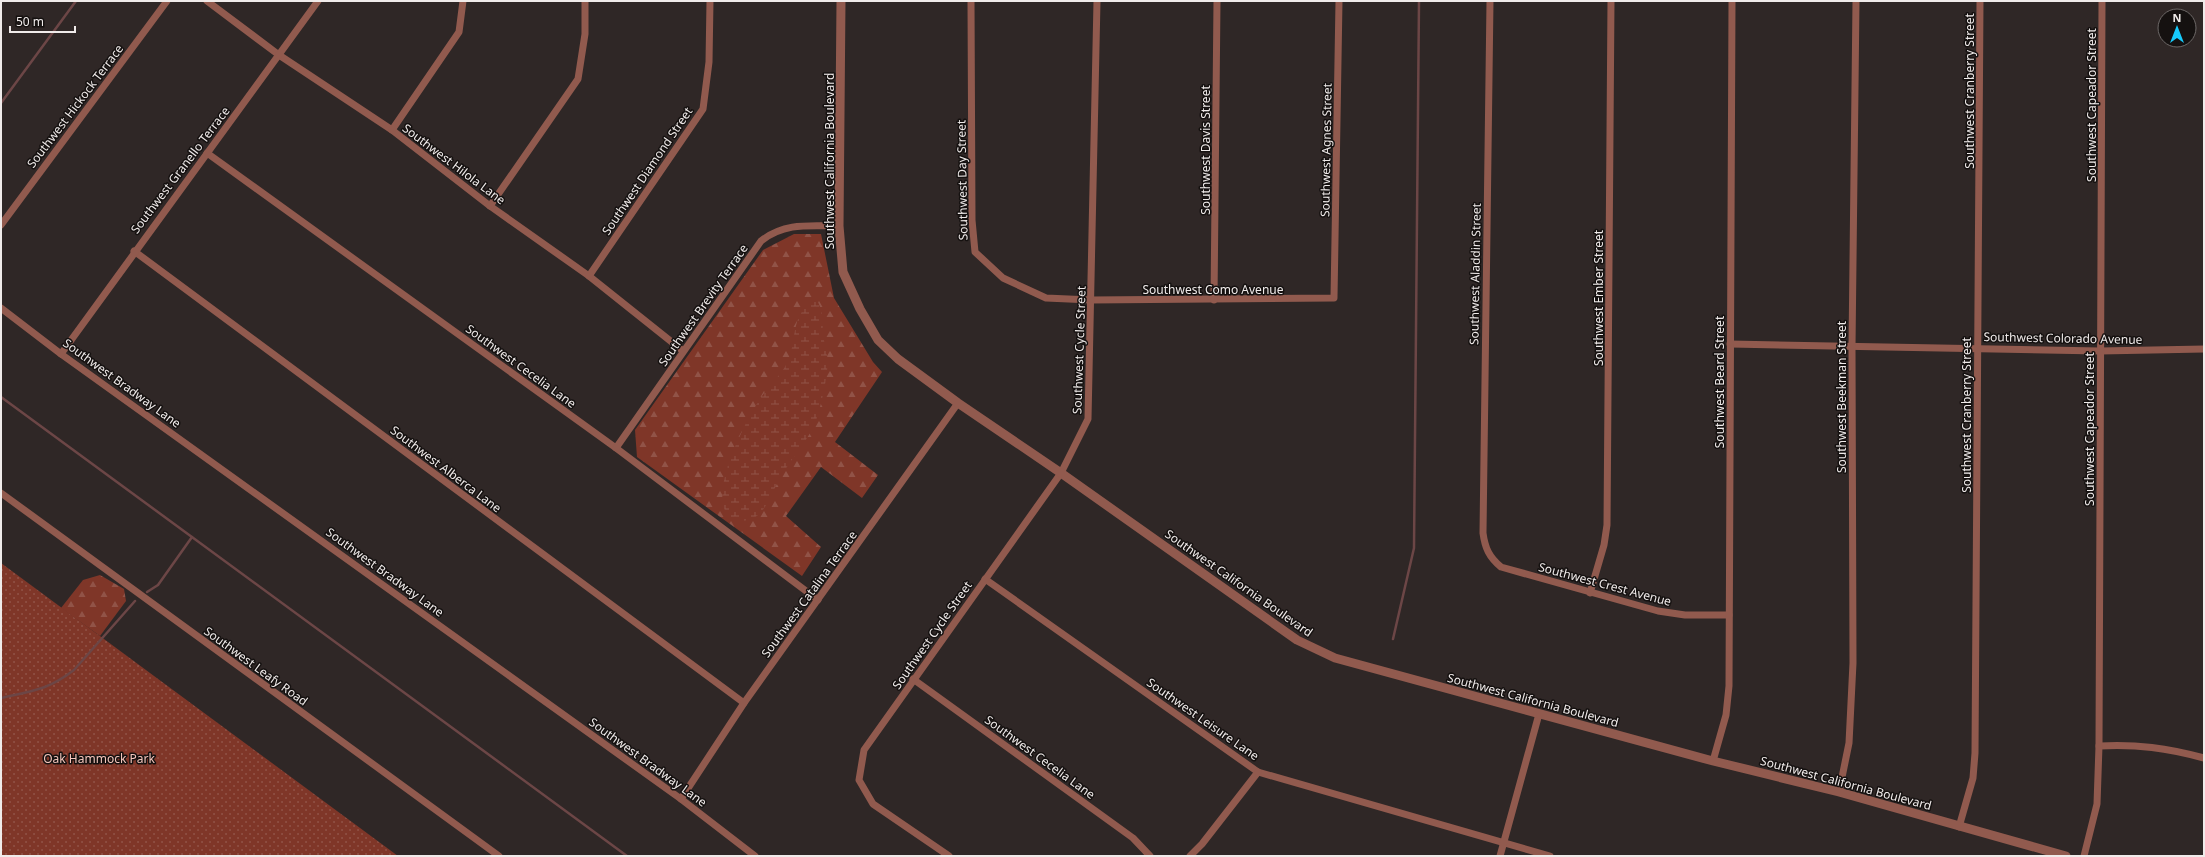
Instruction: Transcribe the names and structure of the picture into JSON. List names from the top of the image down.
{
  "streets": {
    "street": [
      "Southwest Cranberry Street",
      "Southwest Capeador Street",
      "Southwest Hickock Terrace",
      "Southwest Davis Street",
      "Southwest Agnes Street",
      "Southwest California Boulevard",
      "Southwest Hilola Lane",
      "Southwest Granello Terrace",
      "Southwest Diamond Street",
      "Southwest Day Street",
      "Southwest Aladdin Street",
      "Southwest Como Avenue",
      "Southwest Ember Street",
      "Southwest Brevity Terrace",
      "Southwest Colorado Avenue",
      "Southwest Cycle Street",
      "Southwest Cecelia Lane",
      "Southwest Beard Street",
      "Southwest Bradway Lane",
      "Southwest Beekman Street",
      "Southwest Alberca Lane",
      "Southwest Crest Avenue",
      "Southwest Catalina Terrace",
      "Southwest Leafy Road",
      "Southwest Leisure Lane"
    ]
  },
  "crossings": [
    ["Southwest Cranberry Street", "Southwest California Boulevard"],
    ["Southwest Cranberry Street", "Southwest Colorado Avenue"],
    ["Southwest Capeador Street", "Southwest Colorado Avenue"],
    ["Southwest Davis Street", "Southwest Como Avenue"],
    ["Southwest Agnes Street", "Southwest Como Avenue"],
    ["Southwest California Boulevard", "Southwest Brevity Terrace"],
    ["Southwest California Boulevard", "Southwest Cycle Street"],
    ["Southwest California Boulevard", "Southwest Beard Street"],
    ["Southwest California Boulevard", "Southwest Beekman Street"],
    ["Southwest California Boulevard", "Southwest Catalina Terrace"],
    ["Southwest Hilola Lane", "Southwest Granello Terrace"],
    ["Southwest Hilola Lane", "Southwest Diamond Street"],
    ["Southwest Hilola Lane", "Southwest Brevity Terrace"],
    ["Southwest Granello Terrace", "Southwest Cecelia Lane"],
    ["Southwest Granello Terrace", "Southwest Bradway Lane"],
    ["Southwest Granello Terrace", "Southwest Alberca Lane"],
    ["Southwest Day Street", "Southwest Como Avenue"],
    ["Southwest Day Street", "Southwest Cycle Street"],
    ["Southwest Aladdin Street", "Southwest Crest Avenue"],
    ["Southwest Como Avenue", "Southwest Cycle Street"],
    ["Southwest Ember Street", "Southwest Crest Avenue"],
    ["Southwest Brevity Terrace", "Southwest Cecelia Lane"],
    ["Southwest Colorado Avenue", "Southwest Beard Street"],
    ["Southwest Colorado Avenue", "Southwest Beekman Street"],
    ["Southwest Cycle Street", "Southwest Cecelia Lane"],
    ["Southwest Cycle Street", "Southwest Leisure Lane"],
    ["Southwest Cecelia Lane", "Southwest Catalina Terrace"],
    ["Southwest Beard Street", "Southwest Crest Avenue"],
    ["Southwest Bradway Lane", "Southwest Catalina Terrace"],
    ["Southwest Alberca Lane", "Southwest Catalina Terrace"]
  ],
  "parks": ["Oak Hammock Park"],
  "scale_bar": "50 m",
  "north": "top"
}
